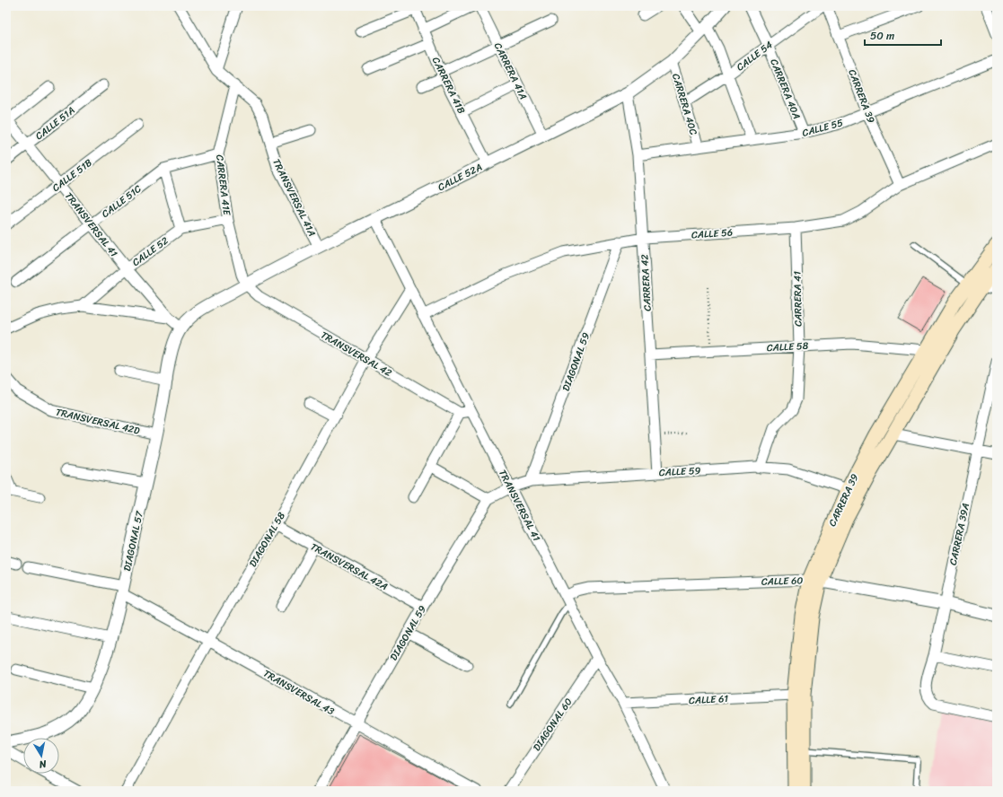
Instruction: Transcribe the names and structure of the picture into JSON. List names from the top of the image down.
{
  "streets": {
    "main road": ["CARRERA 39"],
    "street": [
      "CALLE 54",
      "CARRERA 41A",
      "CARRERA 41B",
      "CARRERA 40A",
      "CARRERA 40C",
      "CALLE 51A",
      "CALLE 55",
      "CALLE 51B",
      "CALLE 52A",
      "CARRERA 41E",
      "TRANSVERSAL 41A",
      "CALLE 51C",
      "TRANSVERSAL 41",
      "CALLE 56",
      "CALLE 52",
      "CARRERA 42",
      "CARRERA 41",
      "CALLE 58",
      "TRANSVERSAL 42",
      "DIAGONAL 59",
      "TRANSVERSAL 42D",
      "CALLE 59",
      "CARRERA 39A",
      "DIAGONAL 58",
      "DIAGONAL 57",
      "TRANSVERSAL 42A",
      "CALLE 60",
      "TRANSVERSAL 43",
      "CALLE 61",
      "DIAGONAL 60"
    ]
  },
  "crossings": [
    ["CALLE 54", "CARRERA 40A"],
    ["CALLE 54", "CARRERA 40C"],
    ["CARRERA 41A", "CALLE 52A"],
    ["CARRERA 41B", "CALLE 52A"],
    ["CARRERA 40A", "CALLE 55"],
    ["CARRERA 39", "CALLE 55"],
    ["CARRERA 39", "CALLE 56"],
    ["CARRERA 39", "CALLE 58"],
    ["CARRERA 39", "CALLE 59"],
    ["CARRERA 39", "CALLE 60"],
    ["CARRERA 39", "CALLE 61"],
    ["CARRERA 40C", "CALLE 55"],
    ["CARRERA 40C", "CALLE 52A"],
    ["CALLE 51A", "TRANSVERSAL 41"],
    ["CALLE 55", "CARRERA 42"],
    ["CALLE 51B", "TRANSVERSAL 41"],
    ["CALLE 52A", "CARRERA 41E"],
    ["CALLE 52A", "TRANSVERSAL 41A"],
    ["CALLE 52A", "TRANSVERSAL 41"],
    ["CALLE 52A", "CARRERA 42"],
    ["CALLE 52A", "TRANSVERSAL 42"],
    ["CALLE 52A", "DIAGONAL 57"],
    ["CARRERA 41E", "TRANSVERSAL 41A"],
    ["CARRERA 41E", "CALLE 51C"],
    ["CARRERA 41E", "CALLE 52"],
    ["CARRERA 41E", "TRANSVERSAL 42"],
    ["CALLE 51C", "TRANSVERSAL 41"],
    ["TRANSVERSAL 41", "CALLE 56"],
    ["TRANSVERSAL 41", "CALLE 52"],
    ["TRANSVERSAL 41", "CALLE 59"],
    ["TRANSVERSAL 41", "DIAGONAL 58"],
    ["TRANSVERSAL 41", "DIAGONAL 57"],
    ["TRANSVERSAL 41", "CALLE 60"],
    ["TRANSVERSAL 41", "CALLE 61"],
    ["TRANSVERSAL 41", "DIAGONAL 60"],
    ["CALLE 56", "CARRERA 42"],
    ["CALLE 56", "CARRERA 41"],
    ["CALLE 56", "DIAGONAL 59"],
    ["CARRERA 42", "CALLE 58"],
    ["CARRERA 42", "CALLE 59"],
    ["CARRERA 41", "CALLE 58"],
    ["CARRERA 41", "CALLE 59"],
    ["TRANSVERSAL 42", "DIAGONAL 58"],
    ["DIAGONAL 59", "CALLE 59"],
    ["DIAGONAL 59", "TRANSVERSAL 42A"],
    ["DIAGONAL 59", "TRANSVERSAL 43"],
    ["TRANSVERSAL 42D", "DIAGONAL 57"],
    ["CARRERA 39A", "CALLE 60"],
    ["DIAGONAL 58", "TRANSVERSAL 42A"],
    ["DIAGONAL 58", "TRANSVERSAL 43"],
    ["DIAGONAL 57", "TRANSVERSAL 43"]
  ],
  "scale_bar": "50 m",
  "north": "bottom"
}
